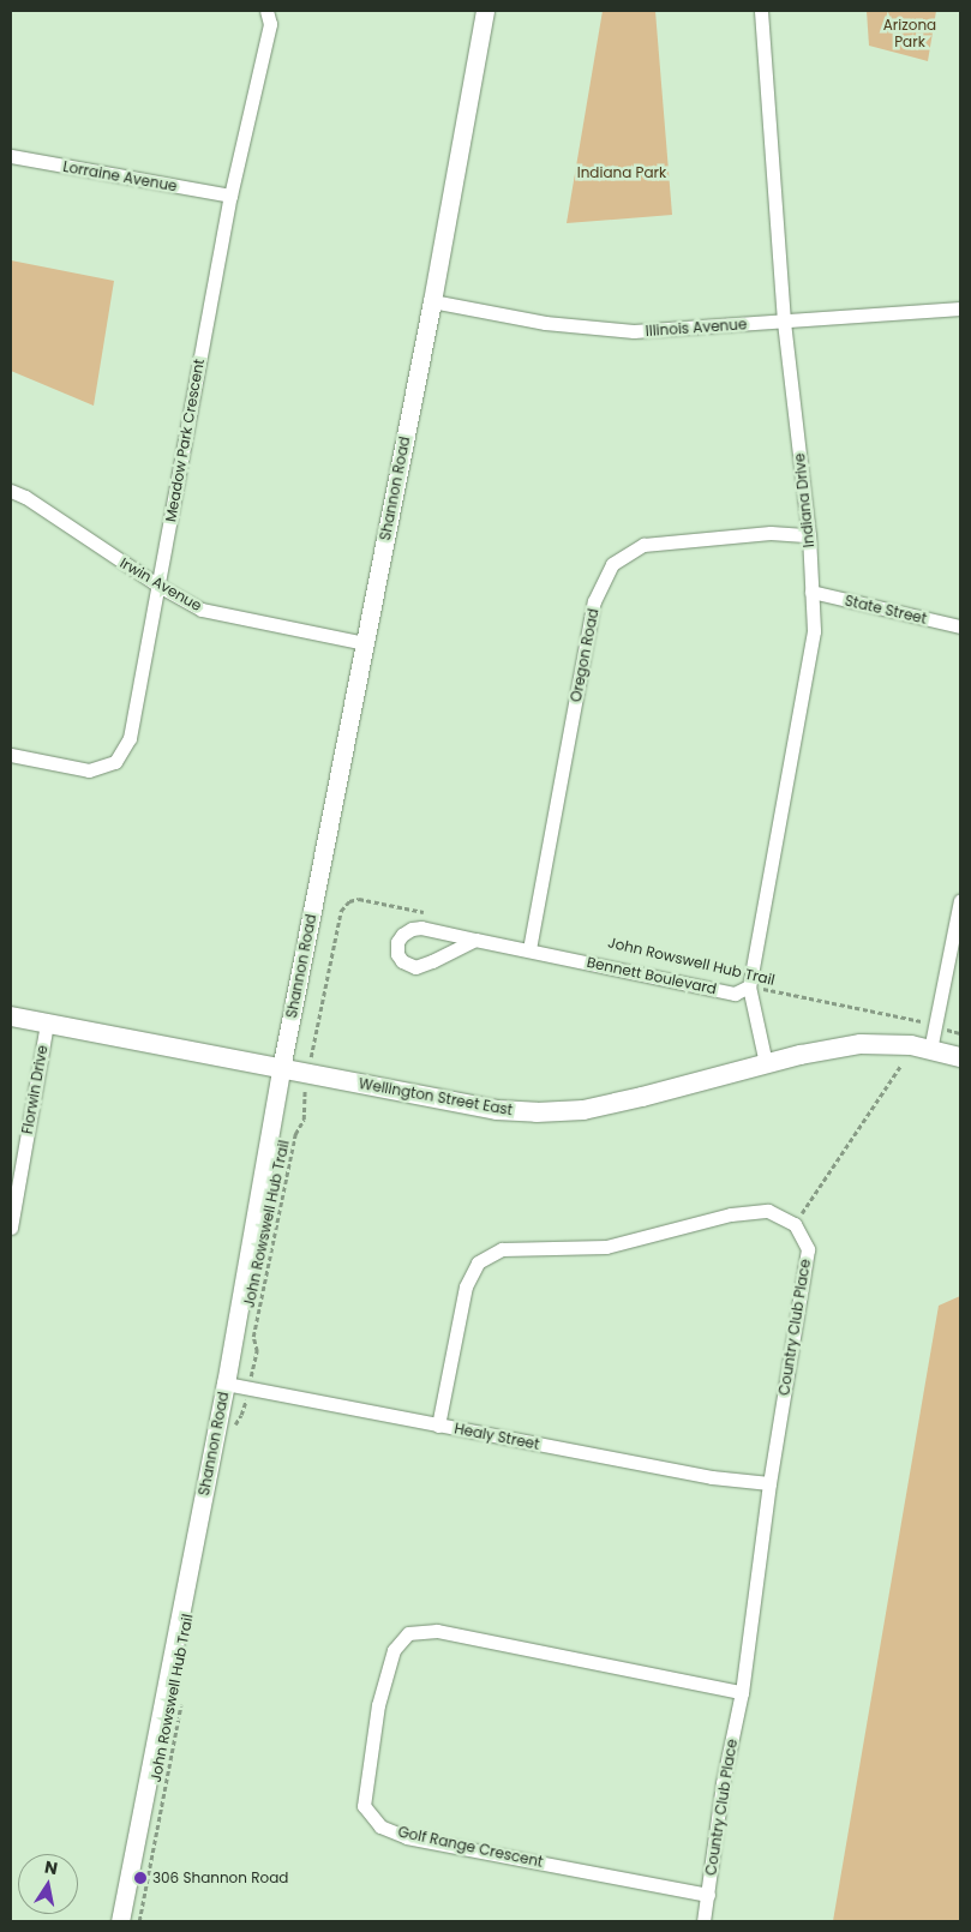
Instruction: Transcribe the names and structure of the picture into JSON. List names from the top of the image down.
{
  "streets": {
    "main road": ["Wellington Street East"],
    "street": [
      "Lorraine Avenue",
      "Illinois Avenue",
      "Meadow Park Crescent",
      "Shannon Road",
      "Indiana Drive",
      "Irwin Avenue",
      "State Street",
      "Oregon Road",
      "Bennett Boulevard",
      "Florwin Drive",
      "Country Club Place",
      "Healy Street",
      "Golf Range Crescent"
    ],
    "path": ["John Rowswell Hub Trail"]
  },
  "crossings": [
    ["Lorraine Avenue", "Meadow Park Crescent"],
    ["Illinois Avenue", "Shannon Road"],
    ["Illinois Avenue", "Indiana Drive"],
    ["Meadow Park Crescent", "Irwin Avenue"],
    ["Shannon Road", "Irwin Avenue"],
    ["Shannon Road", "Wellington Street East"],
    ["Shannon Road", "Healy Street"],
    ["Indiana Drive", "State Street"],
    ["Indiana Drive", "Oregon Road"],
    ["Indiana Drive", "John Rowswell Hub Trail"],
    ["Indiana Drive", "Bennett Boulevard"],
    ["Oregon Road", "Bennett Boulevard"],
    ["John Rowswell Hub Trail", "Bennett Boulevard"],
    ["John Rowswell Hub Trail", "Wellington Street East"],
    ["John Rowswell Hub Trail", "Healy Street"],
    ["Florwin Drive", "Wellington Street East"],
    ["Country Club Place", "Healy Street"],
    ["Country Club Place", "Golf Range Crescent"]
  ],
  "parks": ["Arizona Park", "Indiana Park"],
  "places": ["306 Shannon Road"],
  "north": "top"
}
